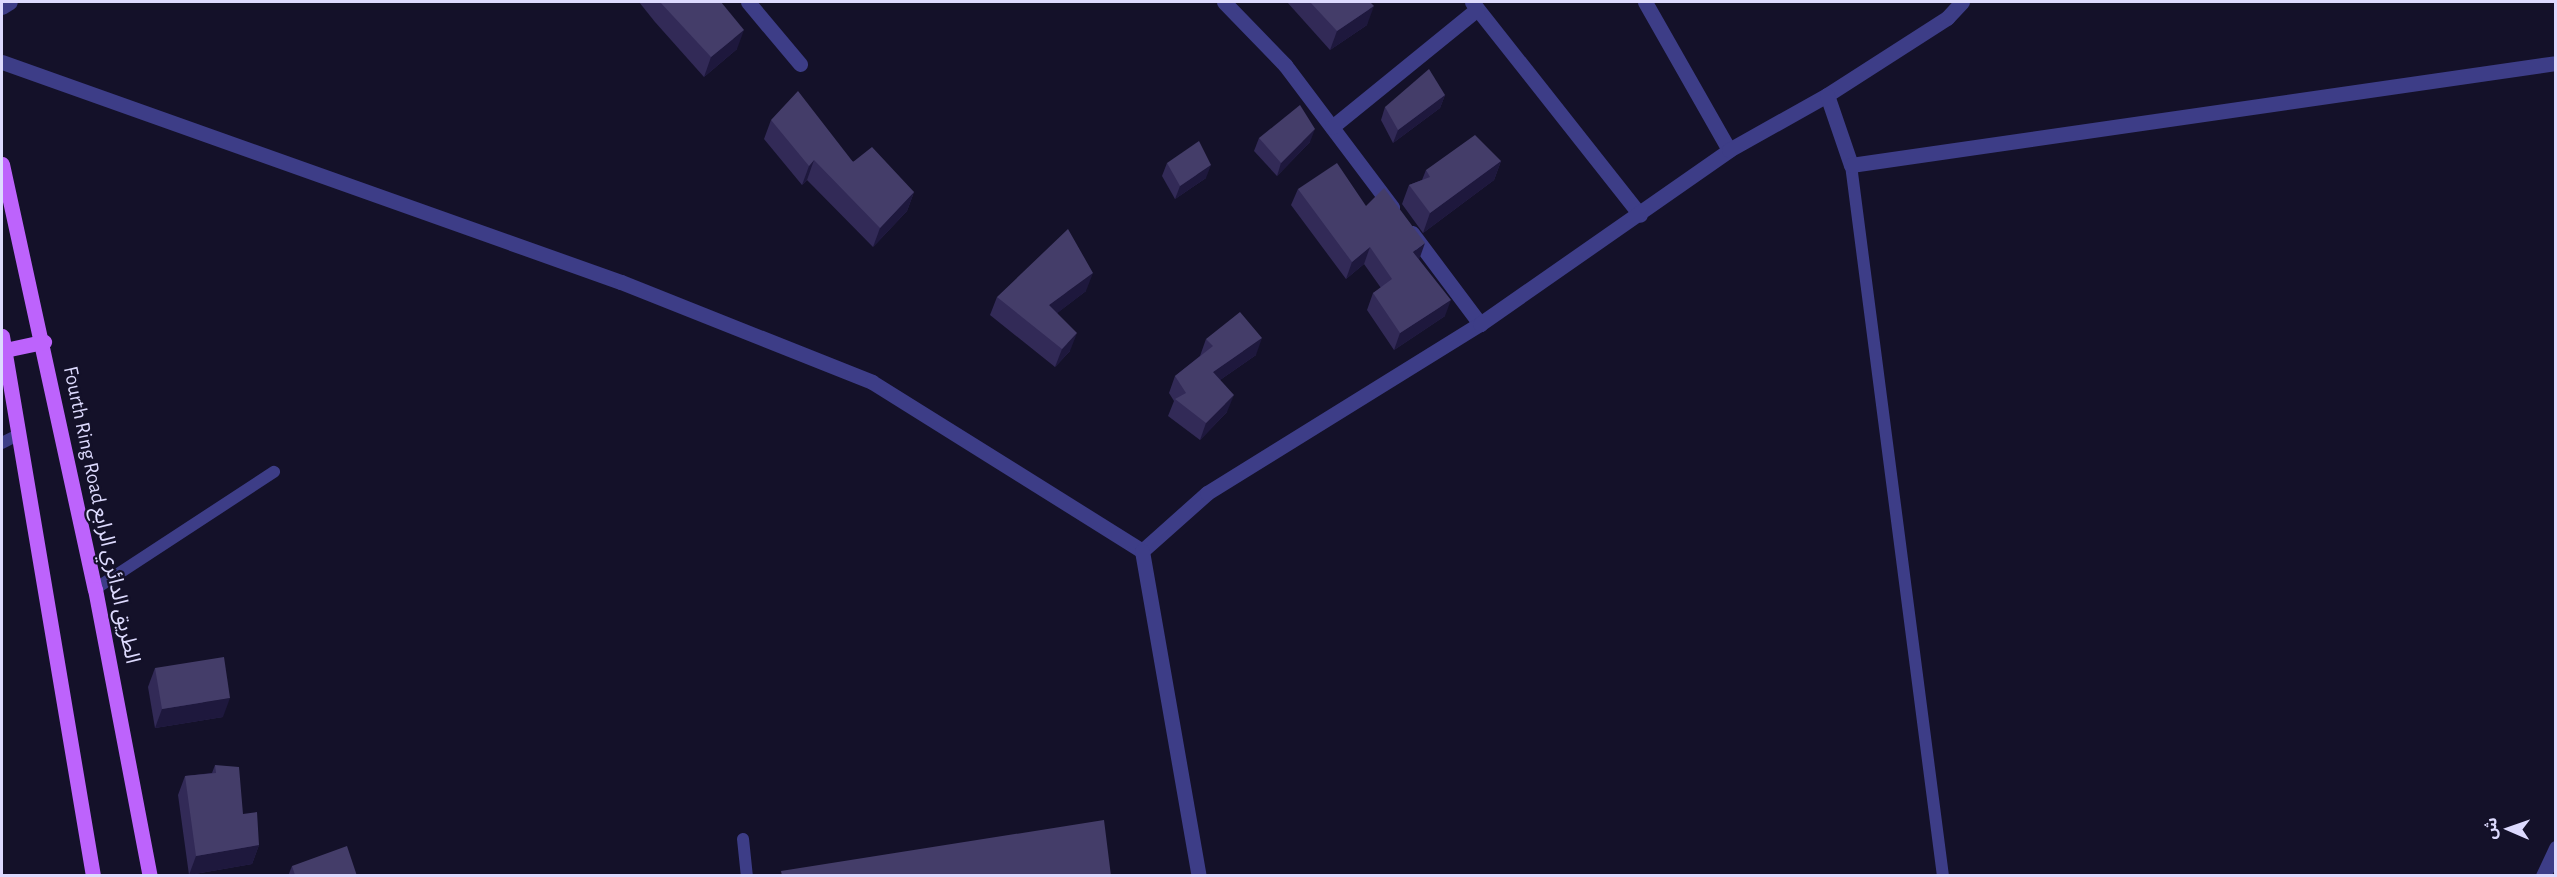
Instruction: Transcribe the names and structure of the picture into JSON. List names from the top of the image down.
{
  "streets": {
    "main road": ["Fourth Ring Road الطريق الدائري الرابع"]
  },
  "north": "left"
}
